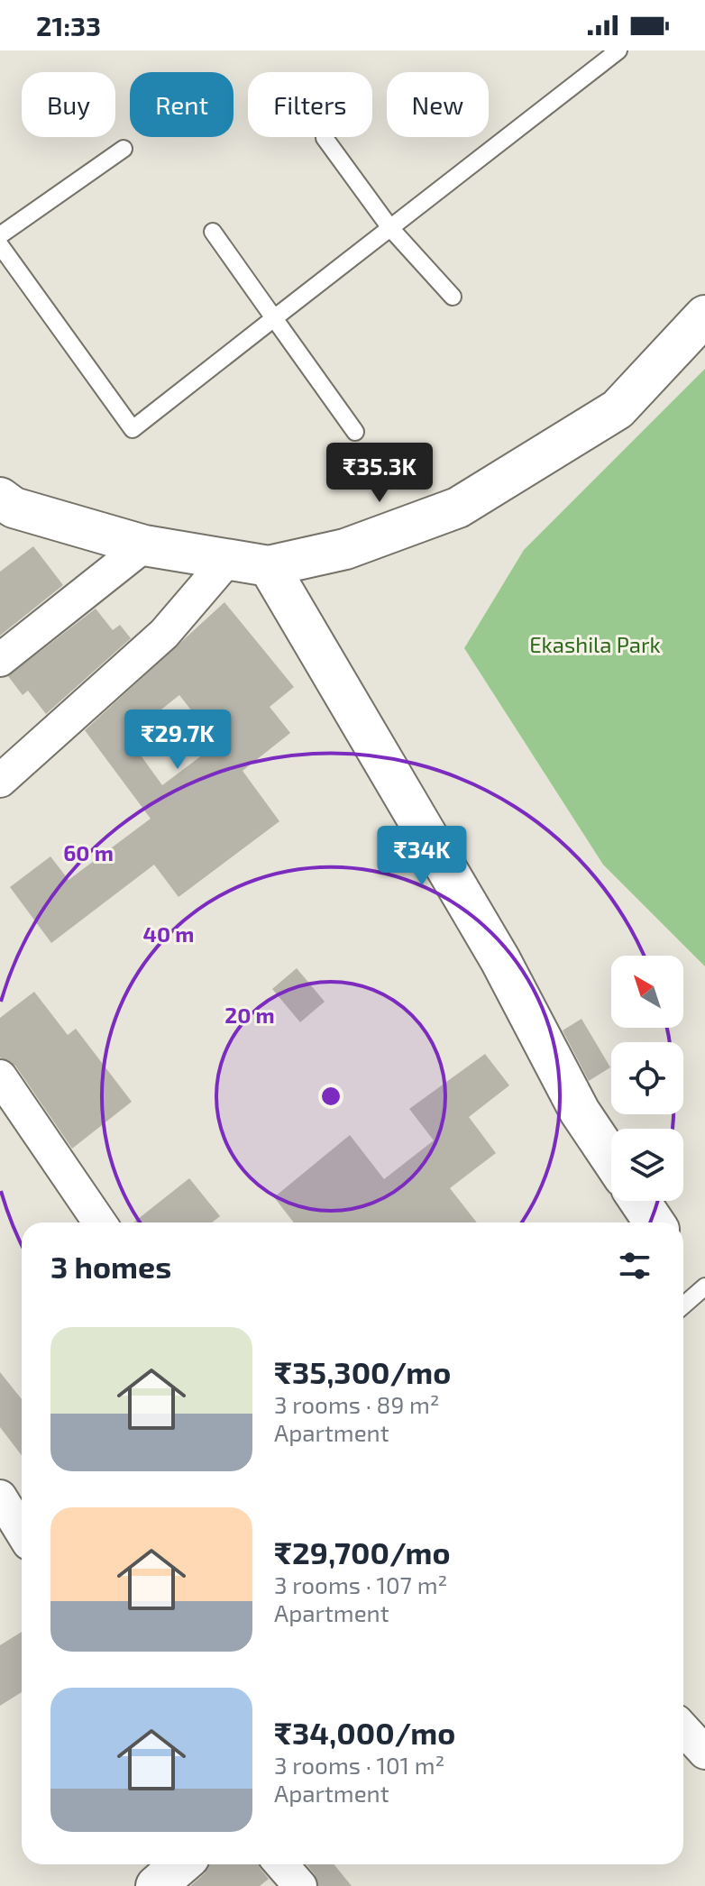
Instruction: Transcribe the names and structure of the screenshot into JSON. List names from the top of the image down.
{
  "parks": ["Ekashila Park"],
  "north": "top left",
  "page": {
    "status": "21:33",
    "chip": [
      "Buy",
      "Rent",
      "Filters",
      "New"
    ],
    "price": ["₹35.3K", "₹29.7K", "₹34K"],
    "heading": "3 homes",
    "list": [
      {
        "name": "₹35,300/mo",
        "note": "3 rooms · 89 m² · Apartment"
      },
      {
        "name": "₹29,700/mo",
        "note": "3 rooms · 107 m² · Apartment"
      },
      {
        "name": "₹34,000/mo",
        "note": "3 rooms · 101 m² · Apartment"
      }
    ]
  },
  "rings": ["60 m", "40 m", "20 m"]
}
